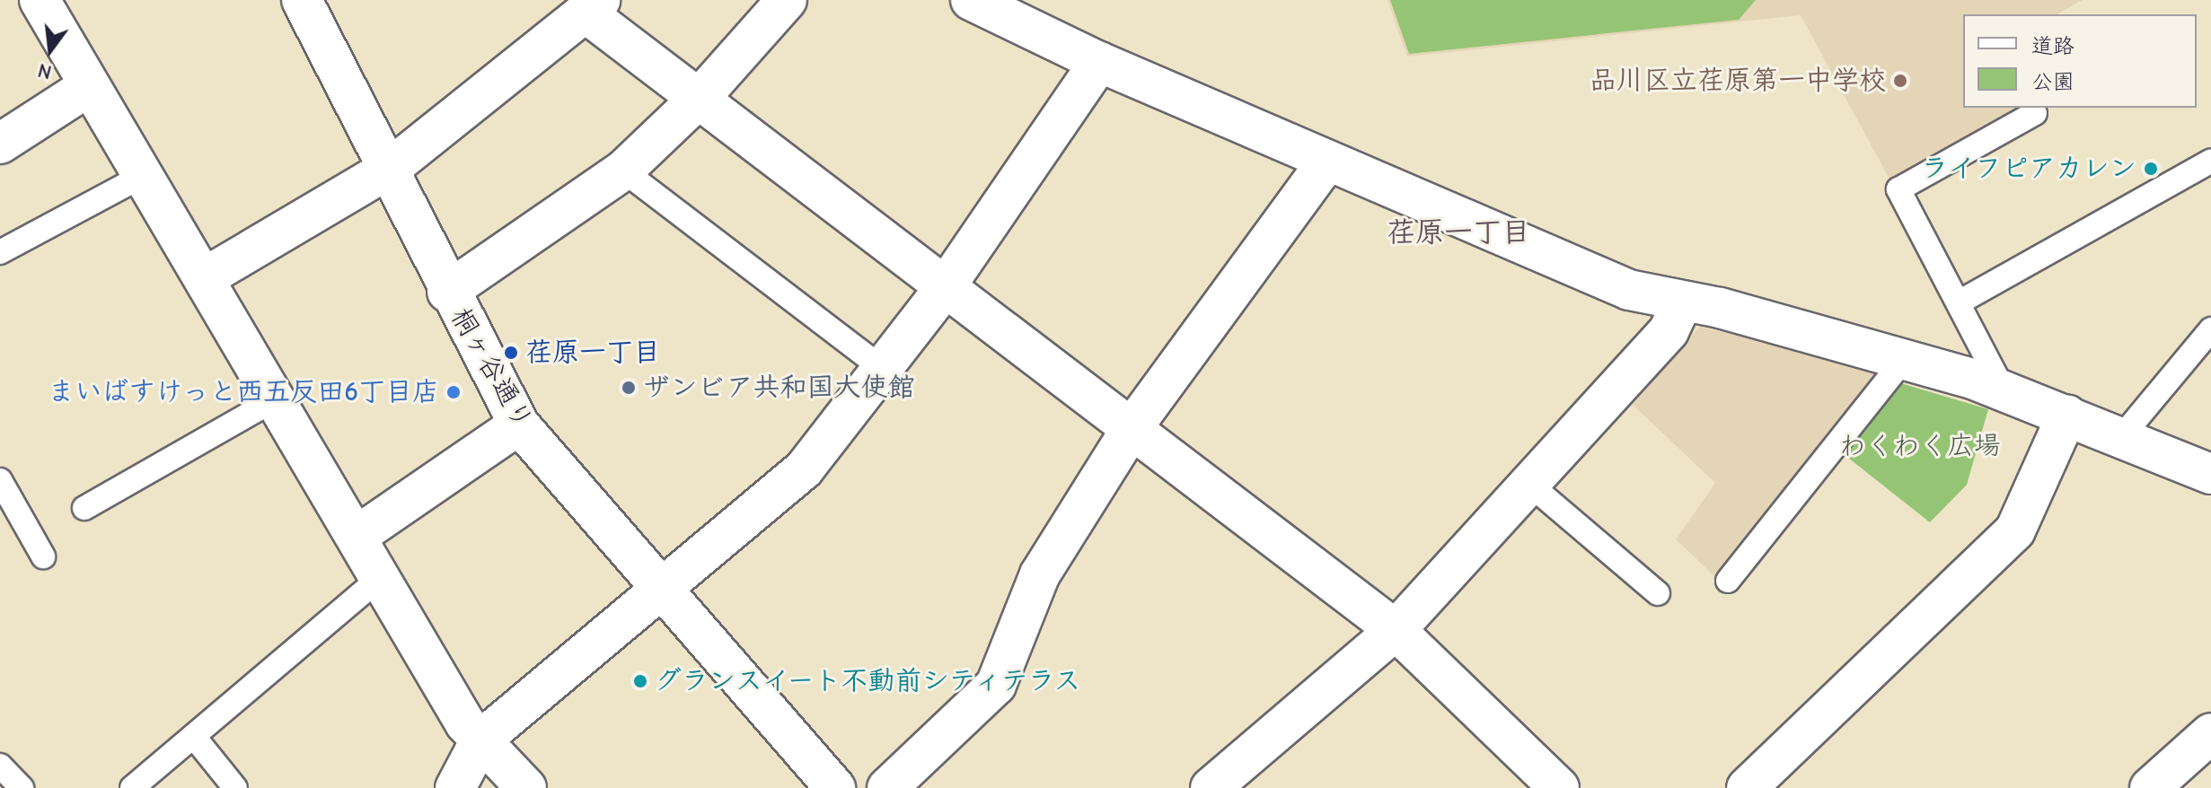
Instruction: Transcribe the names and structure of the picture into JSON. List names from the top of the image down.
{
  "streets": {
    "street": ["桐ヶ谷通り"]
  },
  "districts": ["荏原一丁目"],
  "parks": ["わくわく広場"],
  "places": [
    "品川区立荏原第一中学校",
    "ライフピアカレン",
    "荏原一丁目",
    "ザンビア共和国大使館",
    "まいばすけっと西五反田6丁目店",
    "グランスイート不動前シティテラス"
  ],
  "legend": ["道路", "公園"],
  "north": "bottom"
}
